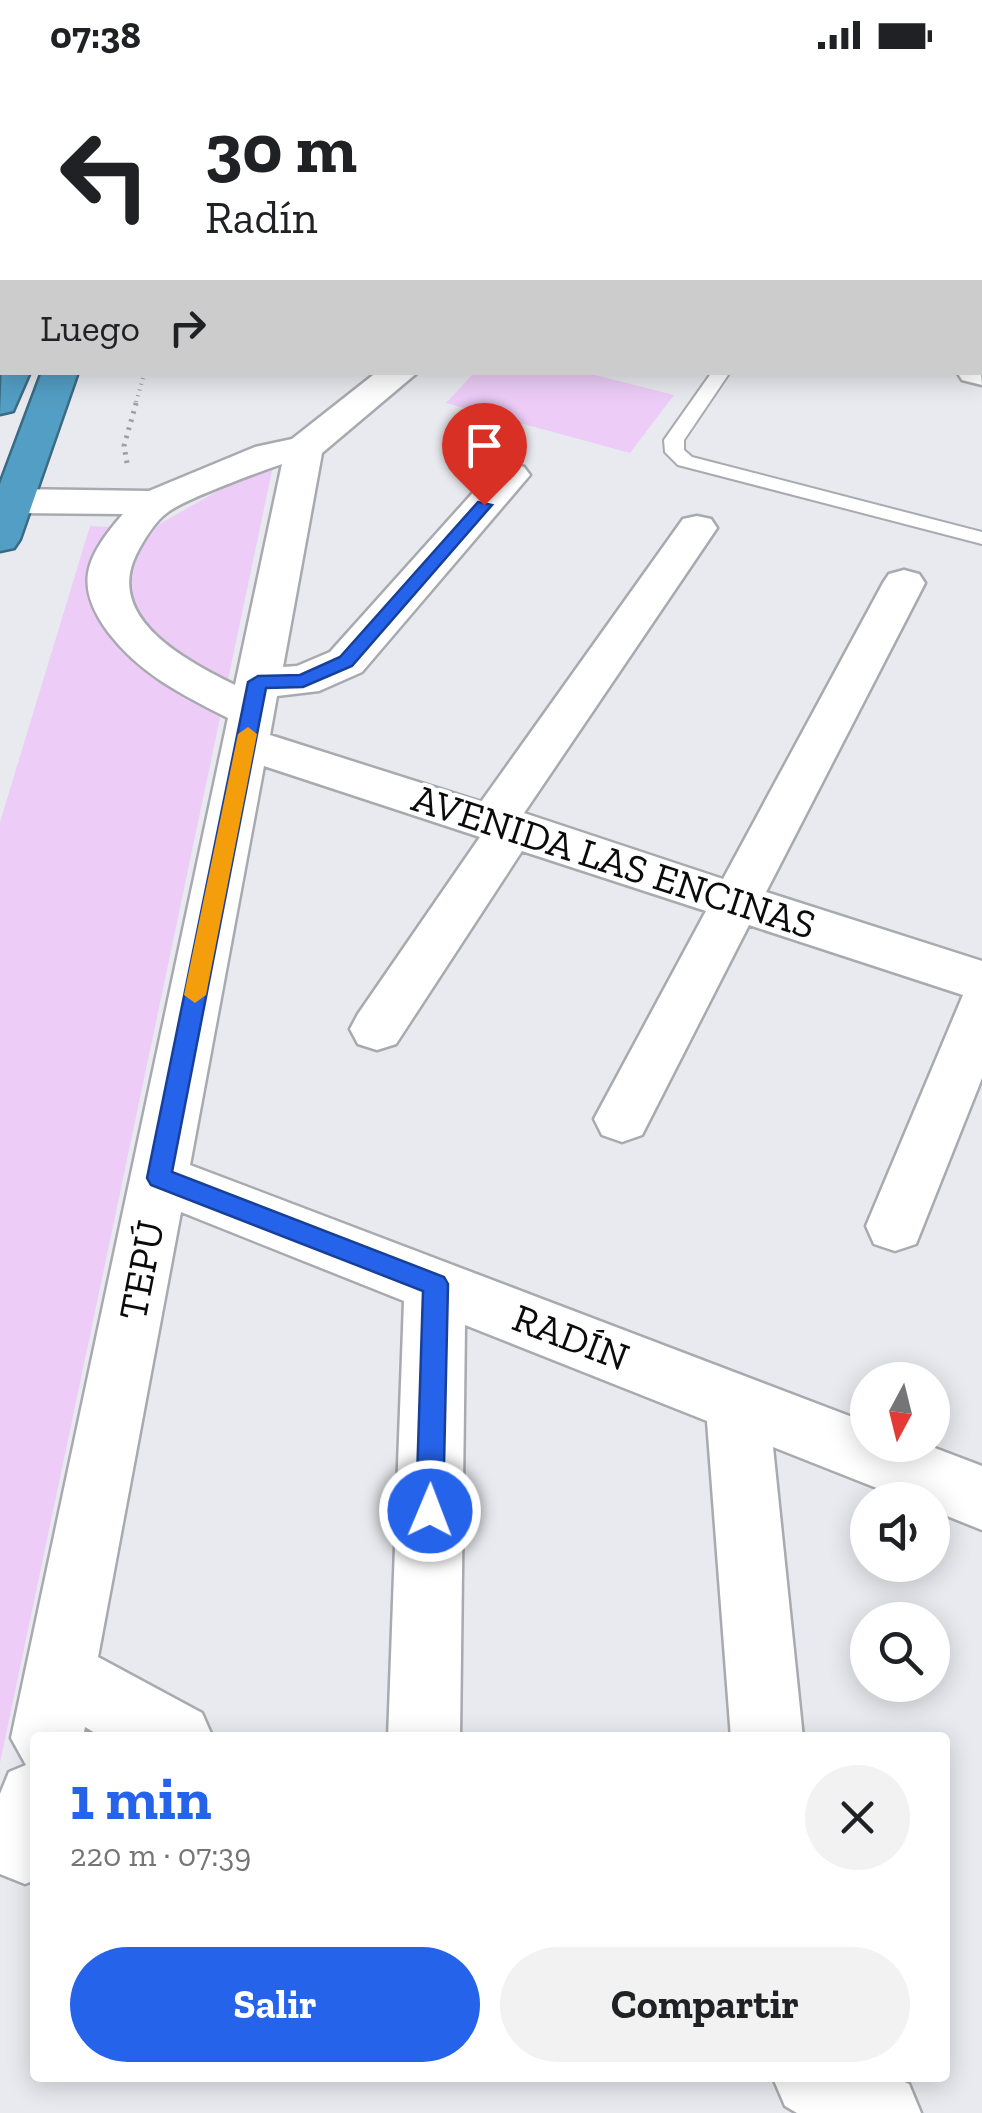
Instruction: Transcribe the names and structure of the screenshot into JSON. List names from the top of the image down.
{
  "streets": {
    "street": ["AVENIDA LAS ENCINAS", "TEPÚ", "RADÍN"]
  },
  "crossings": [
    ["AVENIDA LAS ENCINAS", "TEPÚ"],
    ["TEPÚ", "RADÍN"]
  ],
  "north": "bottom",
  "page": {
    "status": "07:38",
    "turn": ["30 m", "Radín"],
    "then": "Luego",
    "heading": ["1 min", "220 m · 07:39"],
    "buttons": ["Salir", "Compartir"]
  }
}
